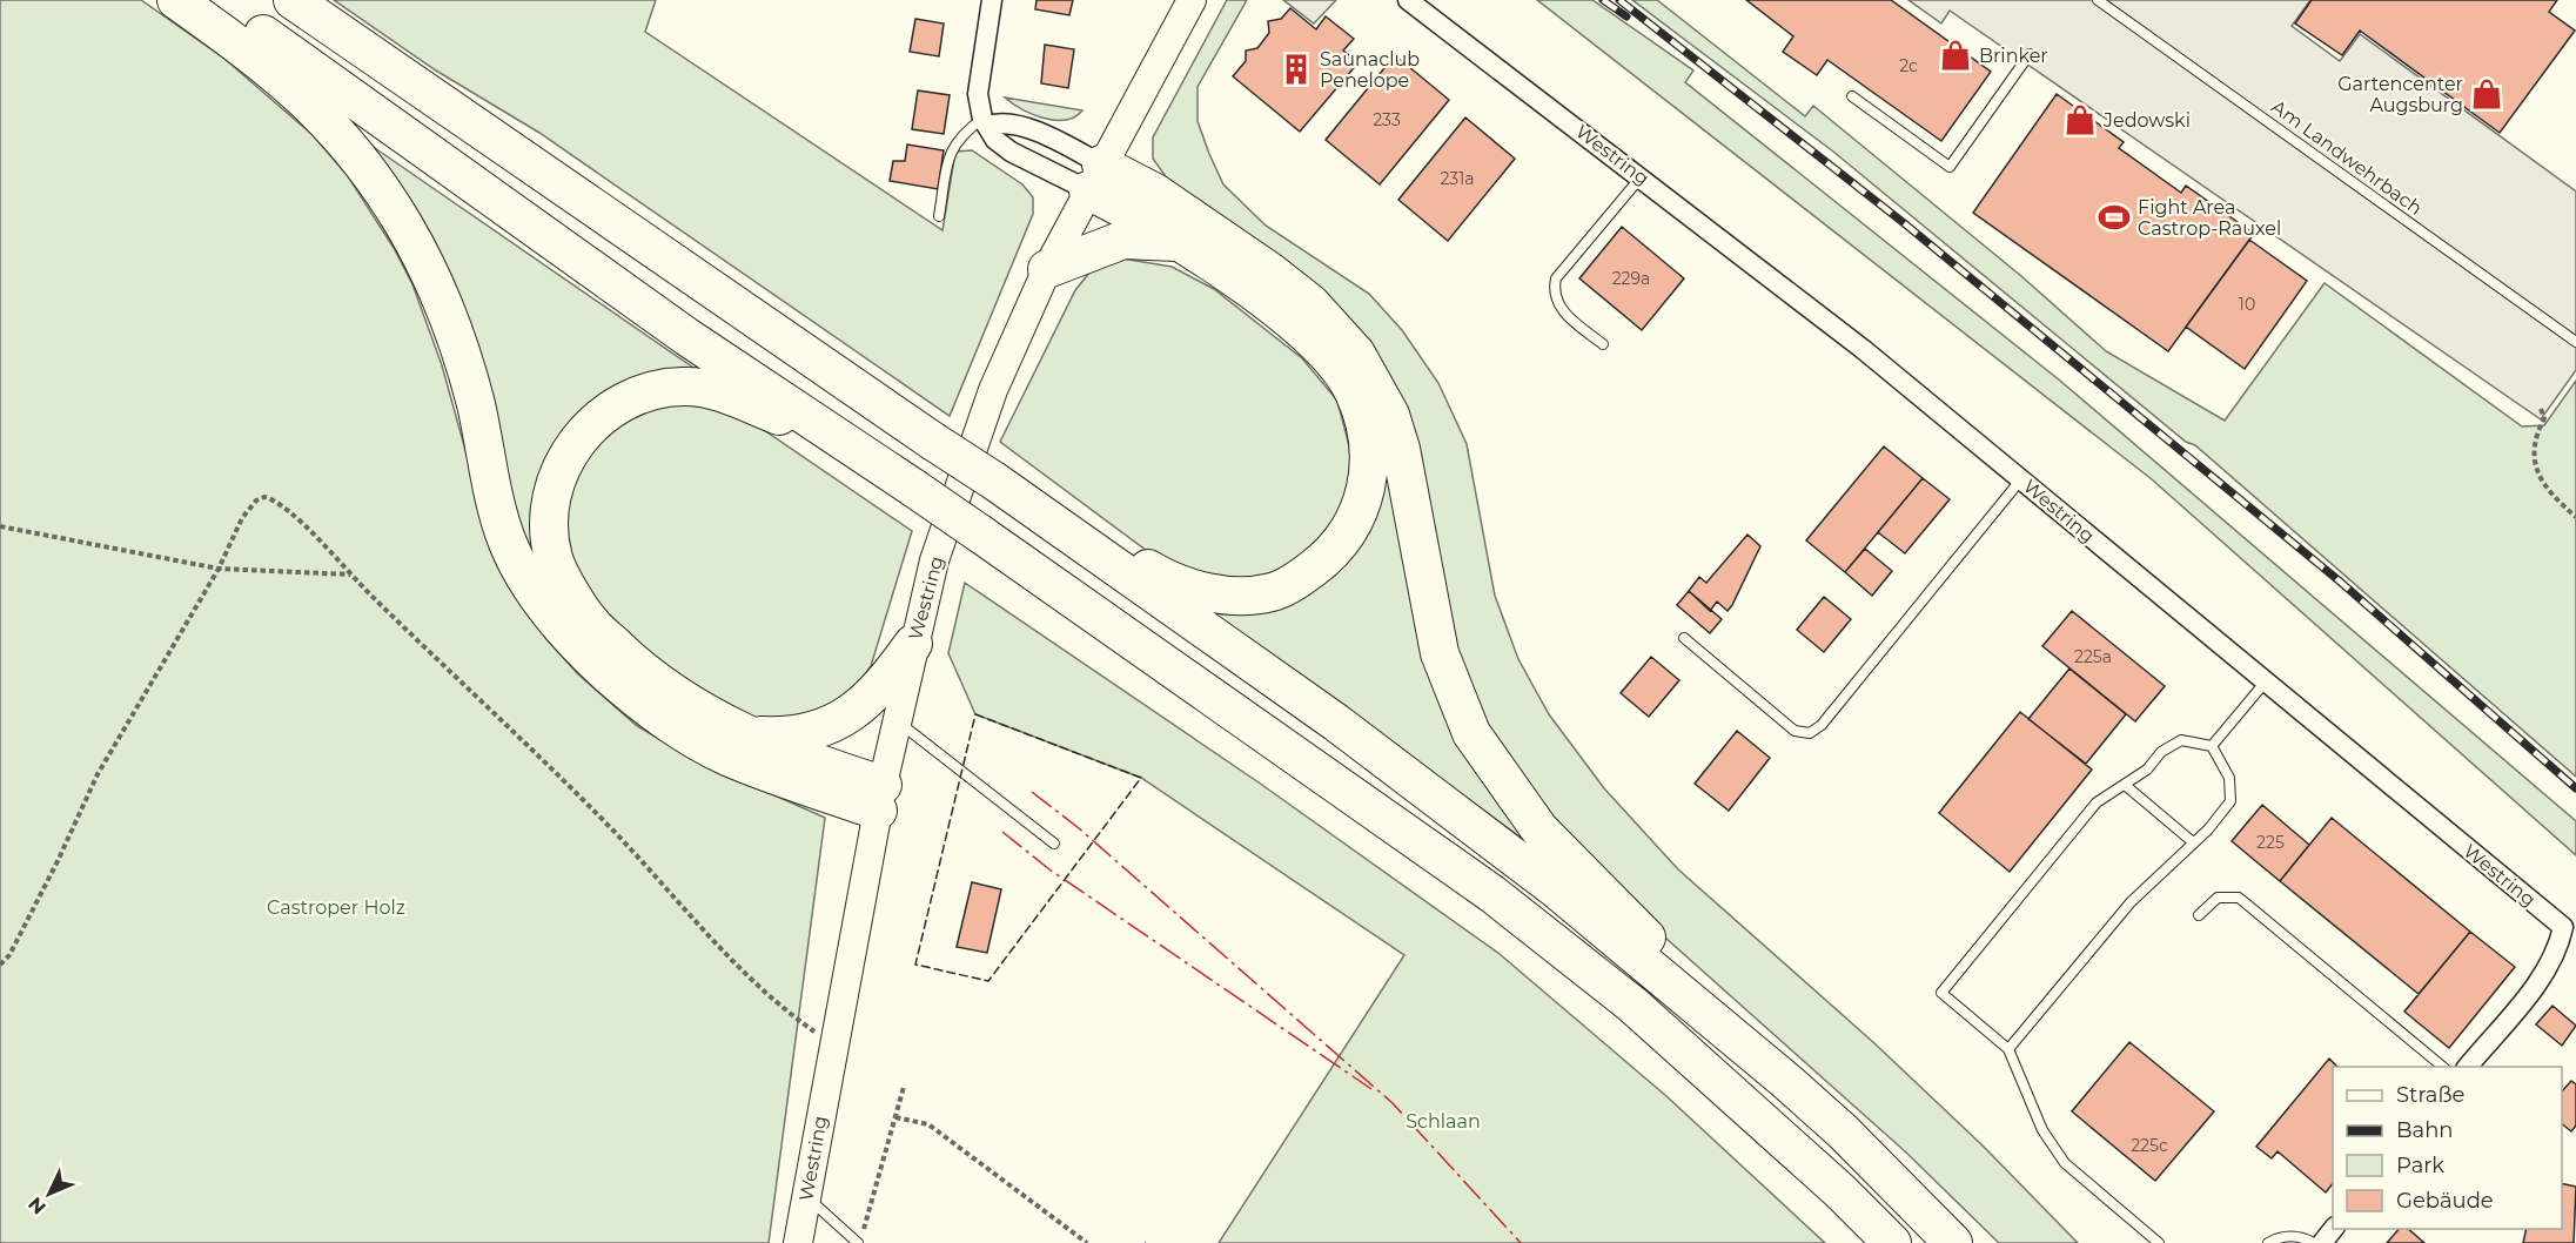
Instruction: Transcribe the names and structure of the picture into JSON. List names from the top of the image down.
{
  "streets": {
    "main road": ["Westring"],
    "lane": ["Am Landwehrbach"]
  },
  "parks": ["Castroper Holz", "Schlaan"],
  "places": {
    "shop": ["Brinker", "Gartencenter Augsburg", "Jedowski"],
    "building": ["Saunaclub Penelope"],
    "sports": ["Fight Area Castrop-Rauxel"]
  },
  "house_numbers": [
    "2c",
    "233",
    "231a",
    "229a",
    "10",
    "225a",
    "225",
    "225c"
  ],
  "legend": [
    "Straße",
    "Bahn",
    "Park",
    "Gebäude"
  ],
  "north": "bottom left"
}
